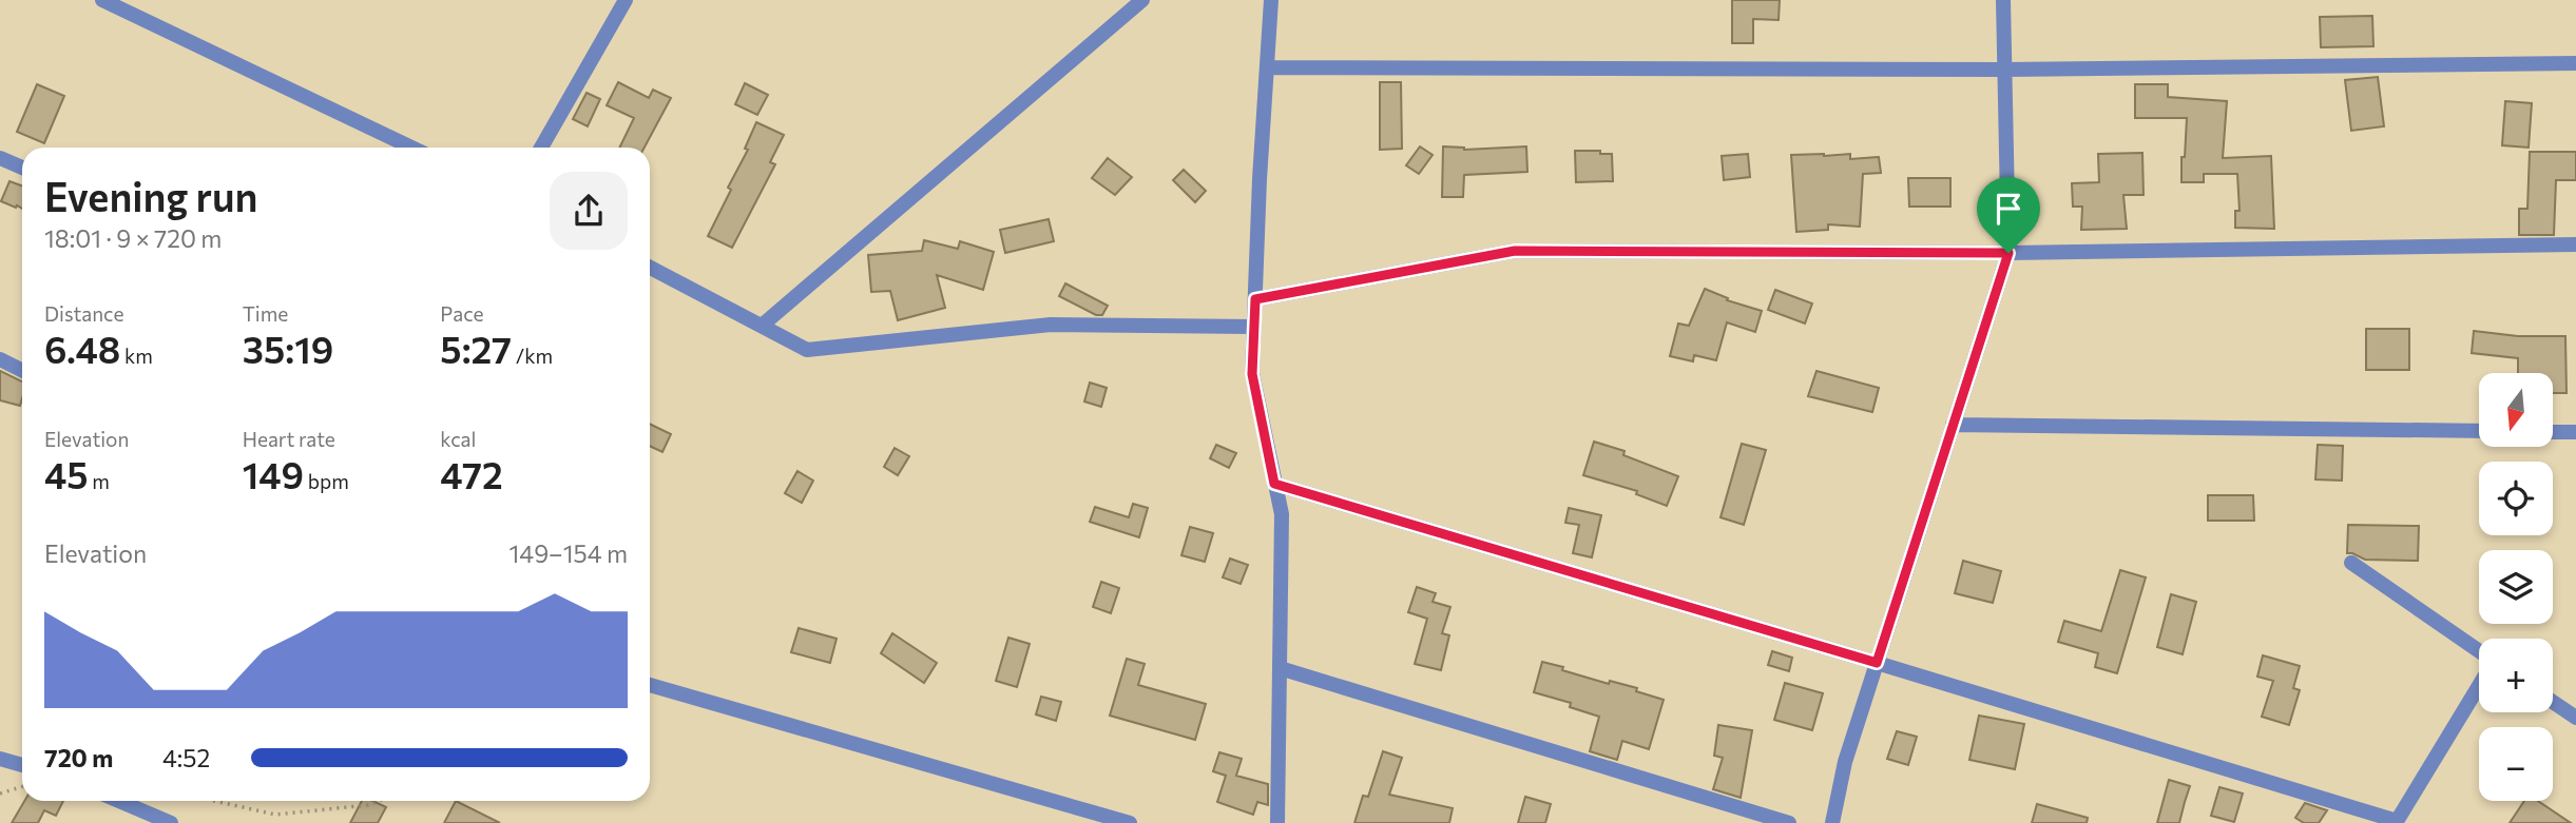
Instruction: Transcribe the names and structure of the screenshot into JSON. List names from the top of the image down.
{
  "north": "bottom",
  "page": {
    "heading": ["Evening run", "18:01 · 9 × 720 m"],
    "stats": [
      ["Distance", "6.48 km"],
      ["Time", "35:19"],
      ["Pace", "5:27 /km"],
      ["Elevation", "45 m"],
      ["Heart rate", "149 bpm"],
      ["kcal", "472"]
    ],
    "map_buttons": ["+", "−"],
    "chart": ["Elevation", "149–154 m"],
    "list": [
      {
        "name": "720 m",
        "note": "4:52"
      }
    ]
  }
}
